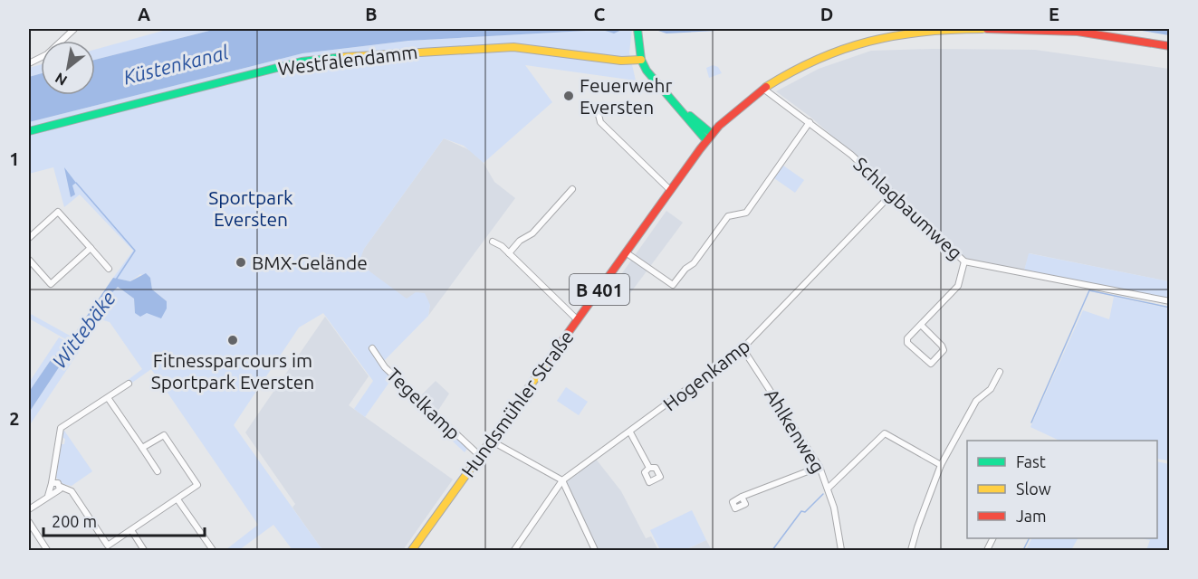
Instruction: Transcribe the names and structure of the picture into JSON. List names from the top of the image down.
{
  "streets": {
    "main road": ["Westfalendamm", "B 401", "Hundsmühler Straße"],
    "street": [
      "Schlagbaumweg",
      "Hogenkamp",
      "Tegelkamp",
      "Ahlkenweg"
    ]
  },
  "crossings": [
    ["Schlagbaumweg", "B 401"],
    ["Schlagbaumweg", "Hogenkamp"],
    ["B 401", "Hundsmühler Straße"],
    ["Hogenkamp", "Ahlkenweg"],
    ["Tegelkamp", "Hundsmühler Straße"]
  ],
  "water": ["Küstenkanal", "Wittebäke"],
  "parks": ["Sportpark Eversten"],
  "places": ["Feuerwehr Eversten", "BMX-Gelände", "Fitnessparcours im Sportpark Eversten"],
  "legend": ["Fast", "Slow", "Jam"],
  "scale_bar": "200 m",
  "north": "bottom left",
  "grid": {
    "columns": [
      "A",
      "B",
      "C",
      "D",
      "E"
    ],
    "rows": ["1", "2"]
  }
}
